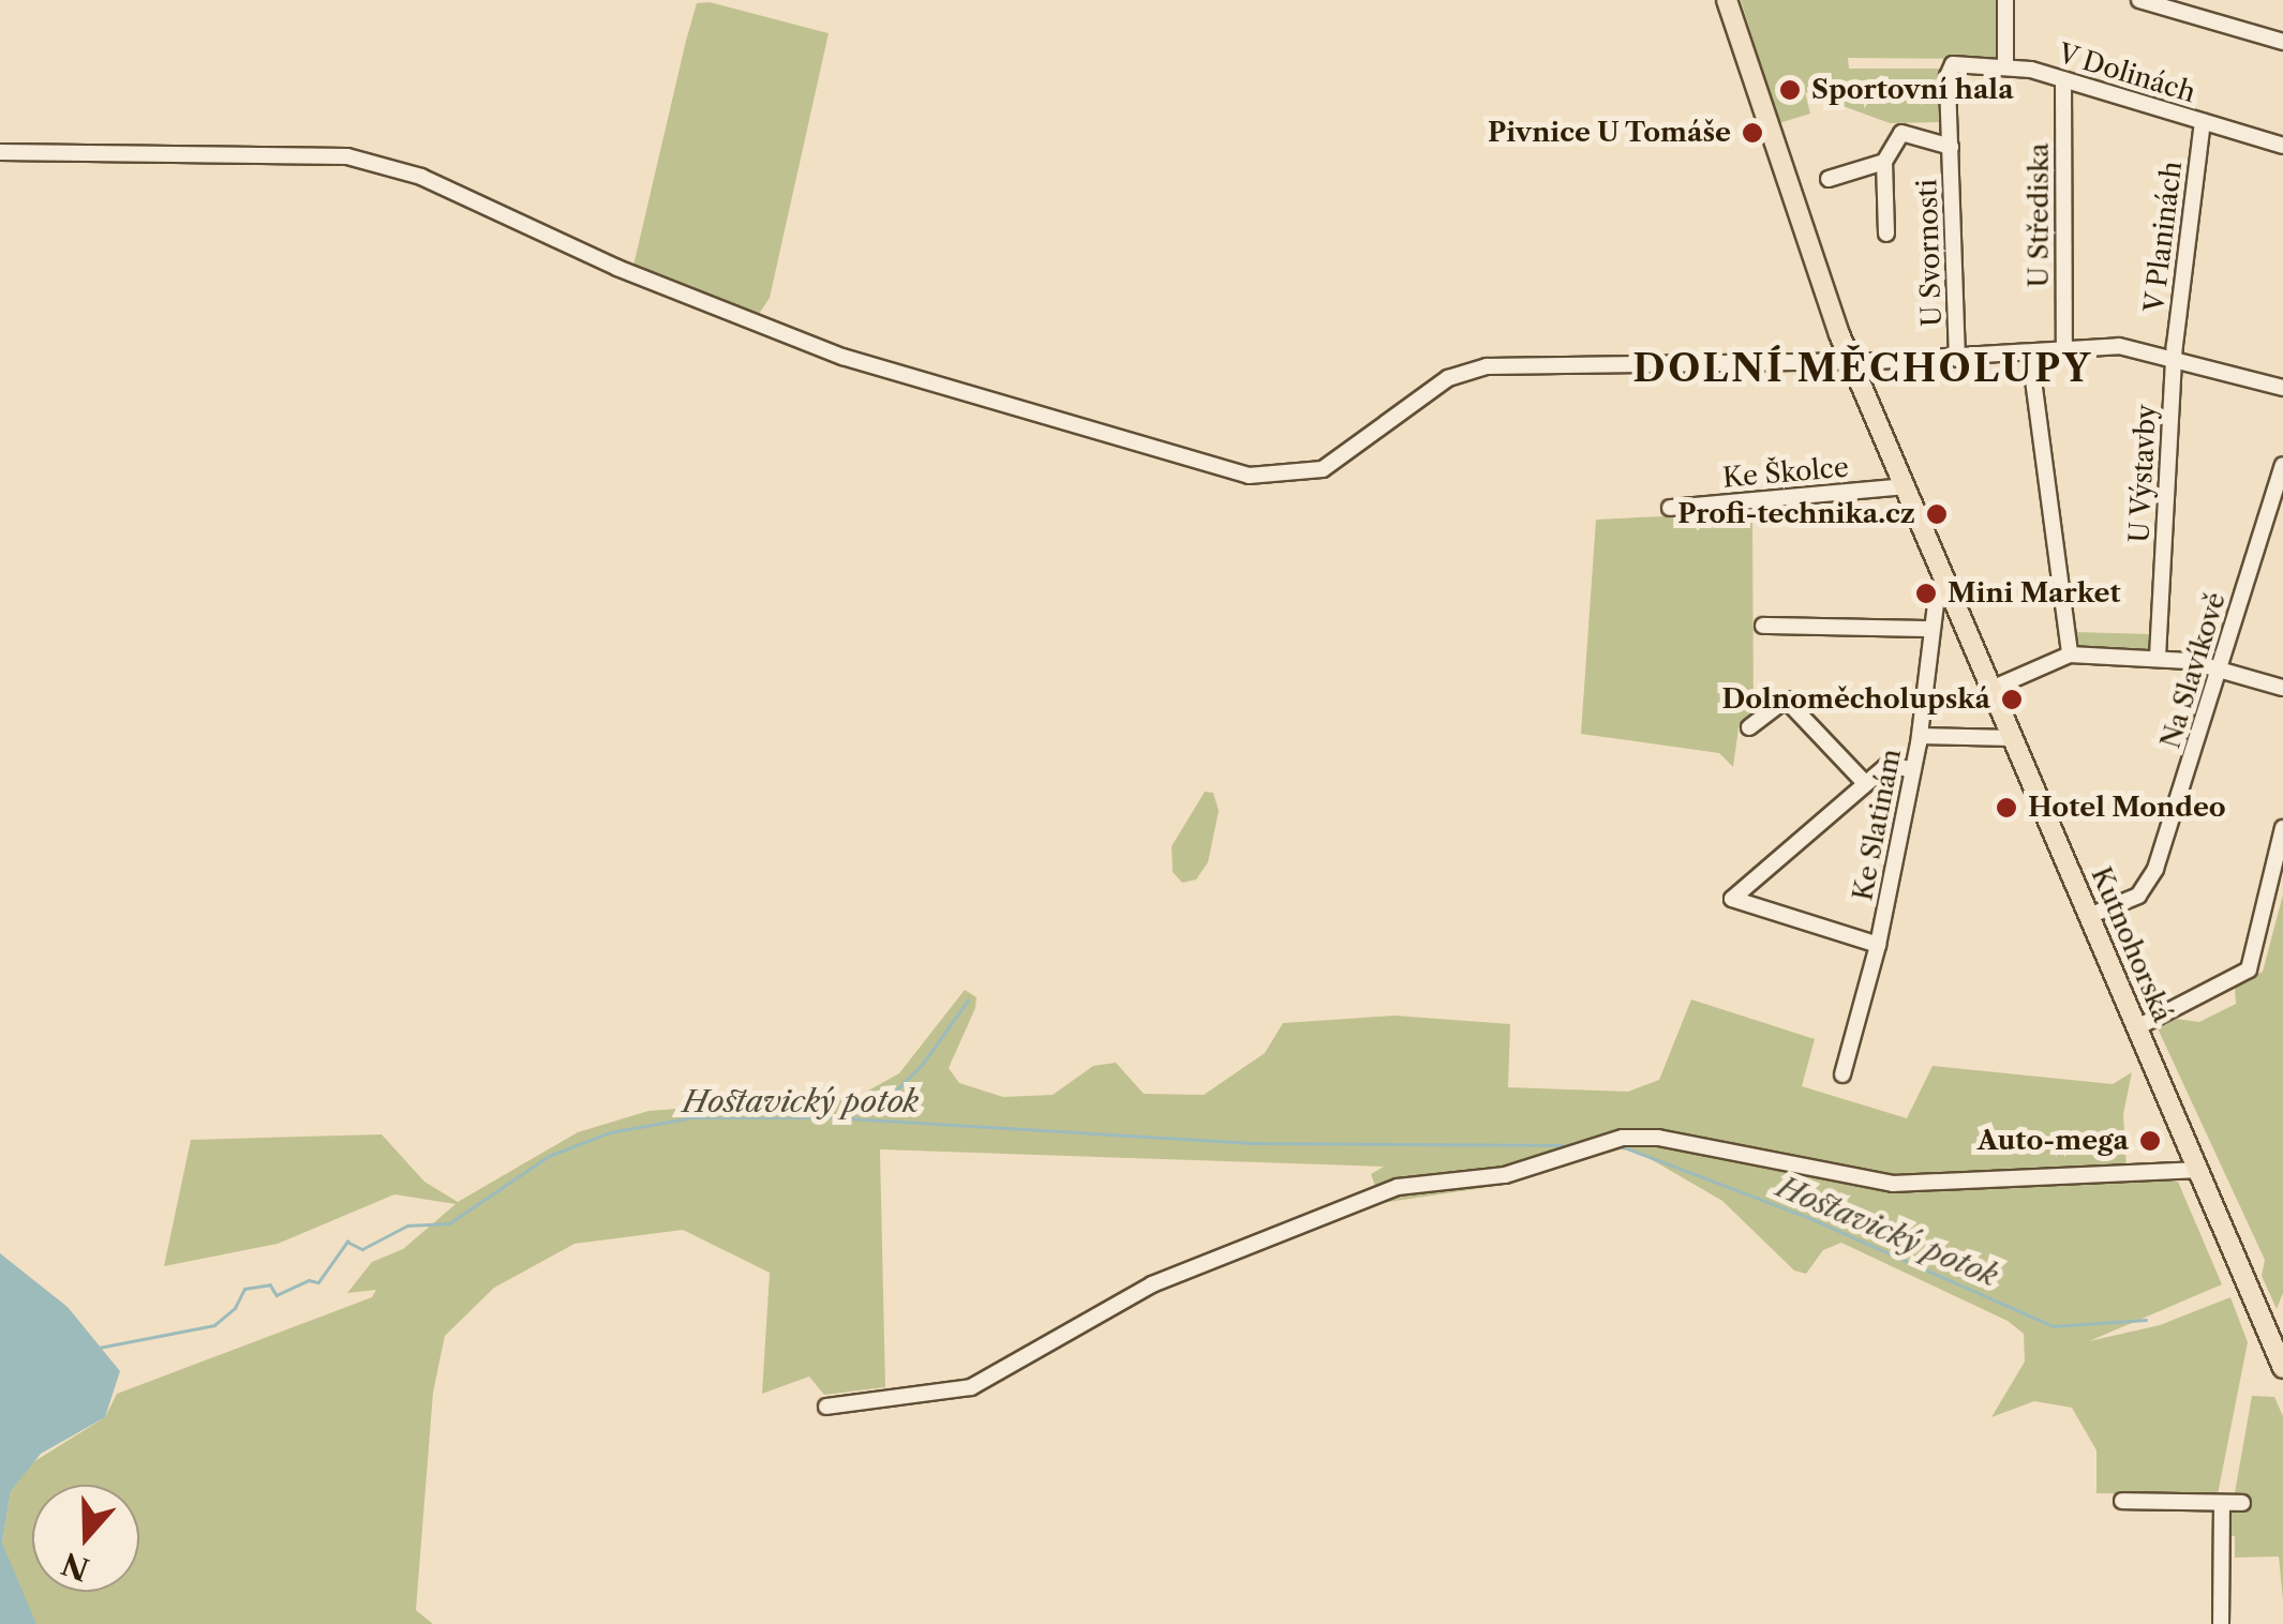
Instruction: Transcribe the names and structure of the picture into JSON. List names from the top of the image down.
{
  "streets": {
    "main road": ["Kutnohorská"],
    "street": [
      "V Dolinách",
      "U Střediska",
      "V Planinách",
      "U Svornosti",
      "Ke Školce",
      "U Výstavby",
      "Na Slavíkově",
      "Ke Slatinám"
    ]
  },
  "crossings": [
    ["V Dolinách", "U Střediska"],
    ["V Dolinách", "V Planinách"],
    ["V Dolinách", "U Svornosti"],
    ["V Planinách", "U Výstavby"],
    ["Ke Školce", "Kutnohorská"],
    ["Na Slavíkově", "Kutnohorská"],
    ["Ke Slatinám", "Kutnohorská"]
  ],
  "districts": ["DOLNÍ MĚCHOLUPY"],
  "water": ["Hostavický potok"],
  "places": [
    "Sportovní hala",
    "Pivnice U Tomáše",
    "Profi-technika.cz",
    "Mini Market",
    "Dolnoměcholupská",
    "Hotel Mondeo",
    "Auto-mega"
  ],
  "north": "bottom"
}
